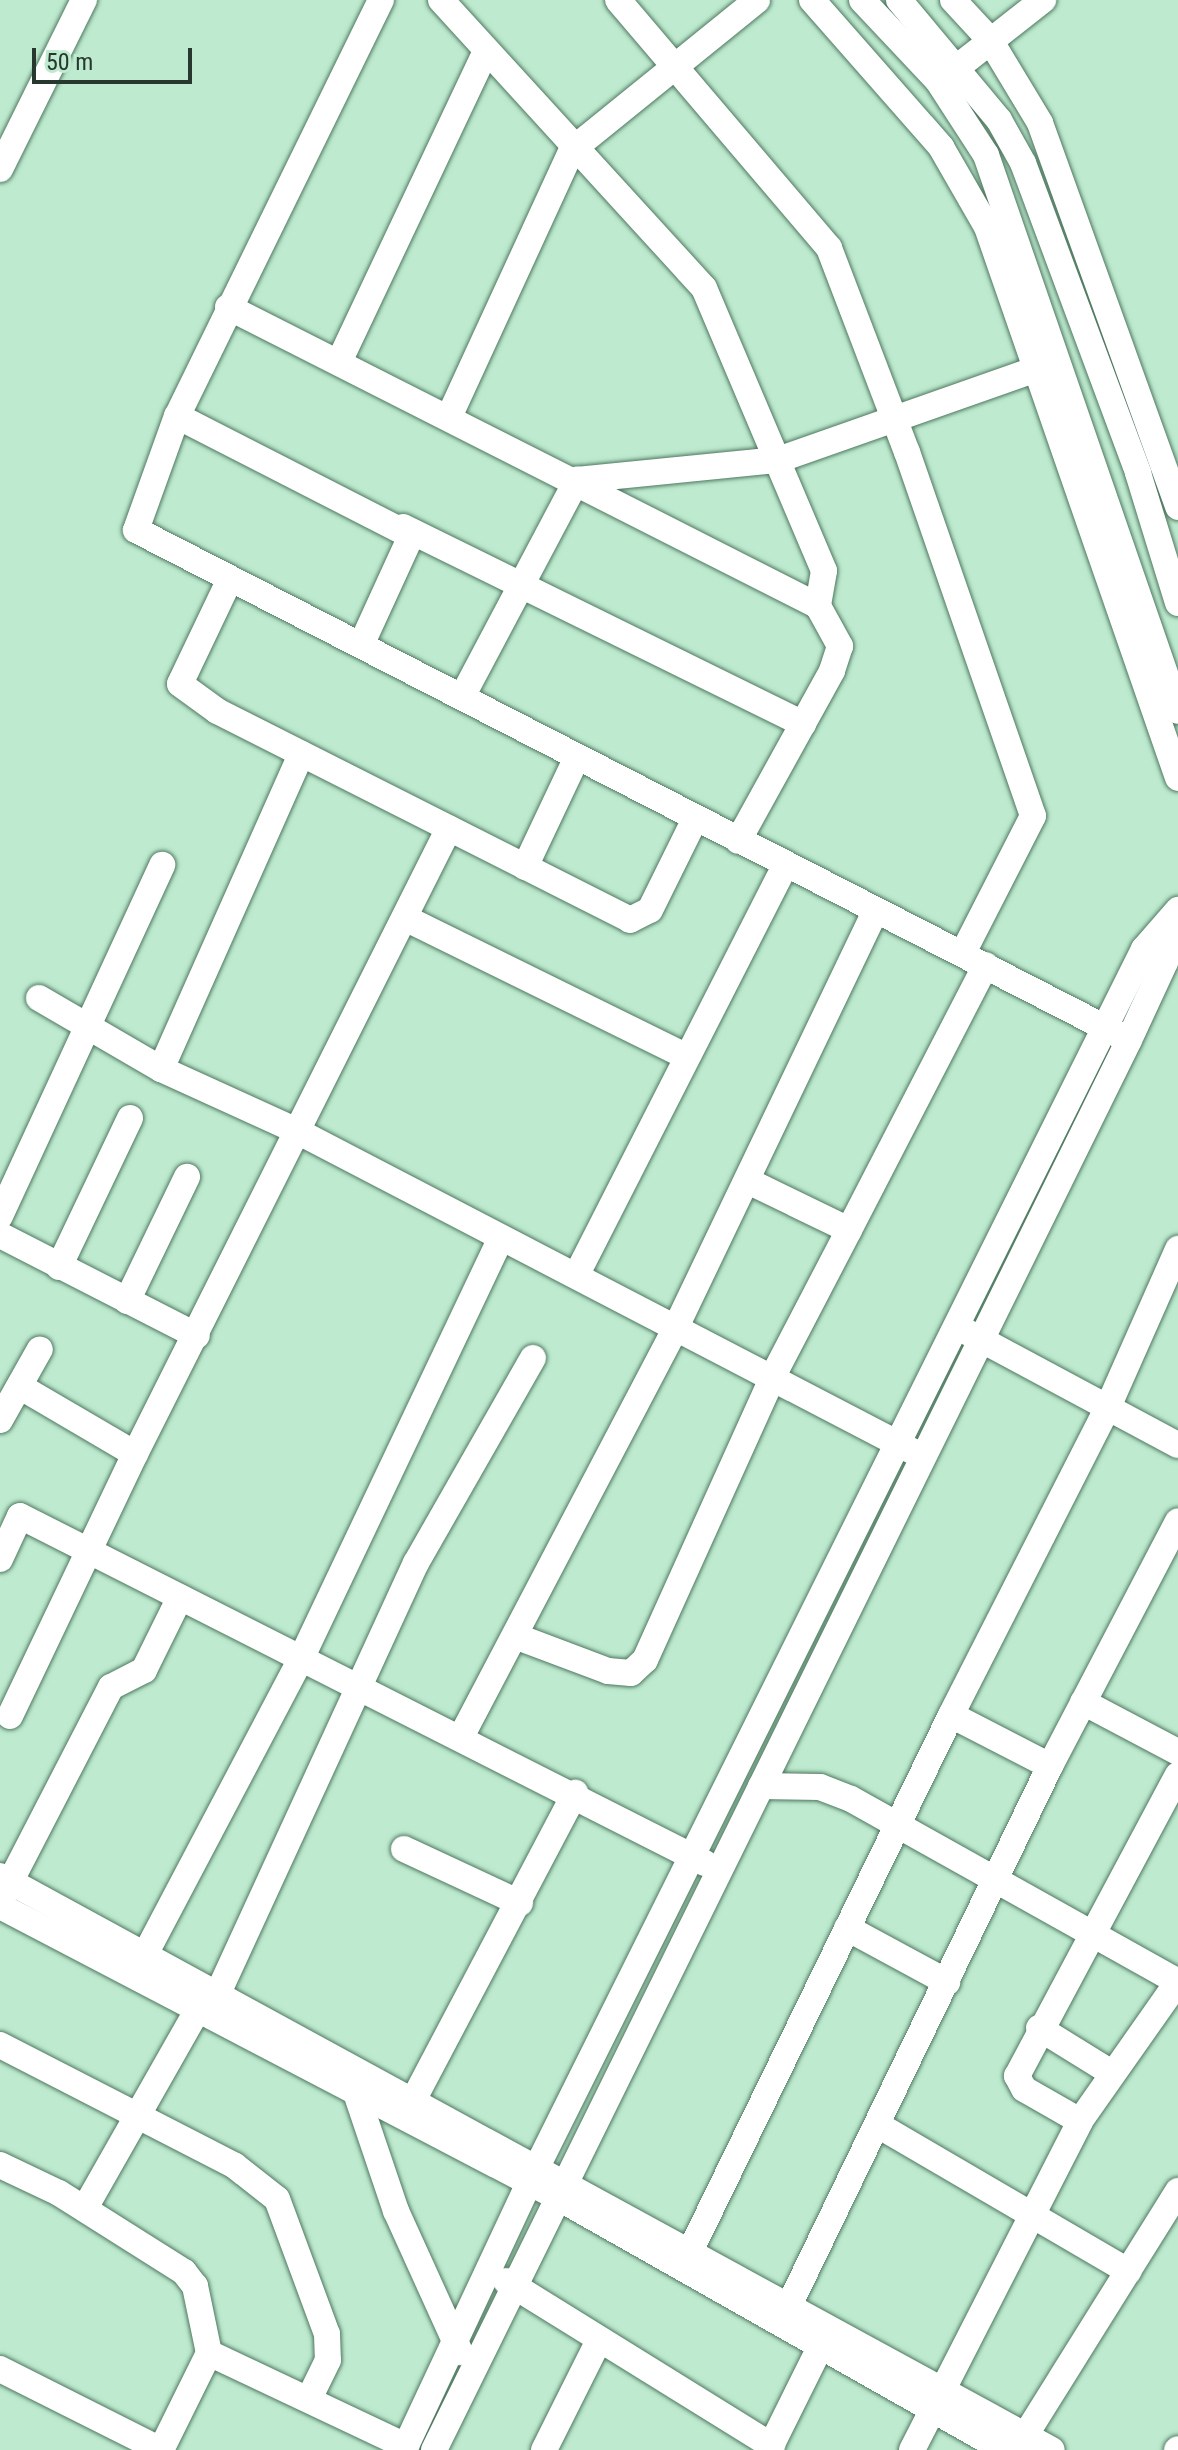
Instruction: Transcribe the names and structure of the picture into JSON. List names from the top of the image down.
{
  "scale_bar": "50 m"
}
